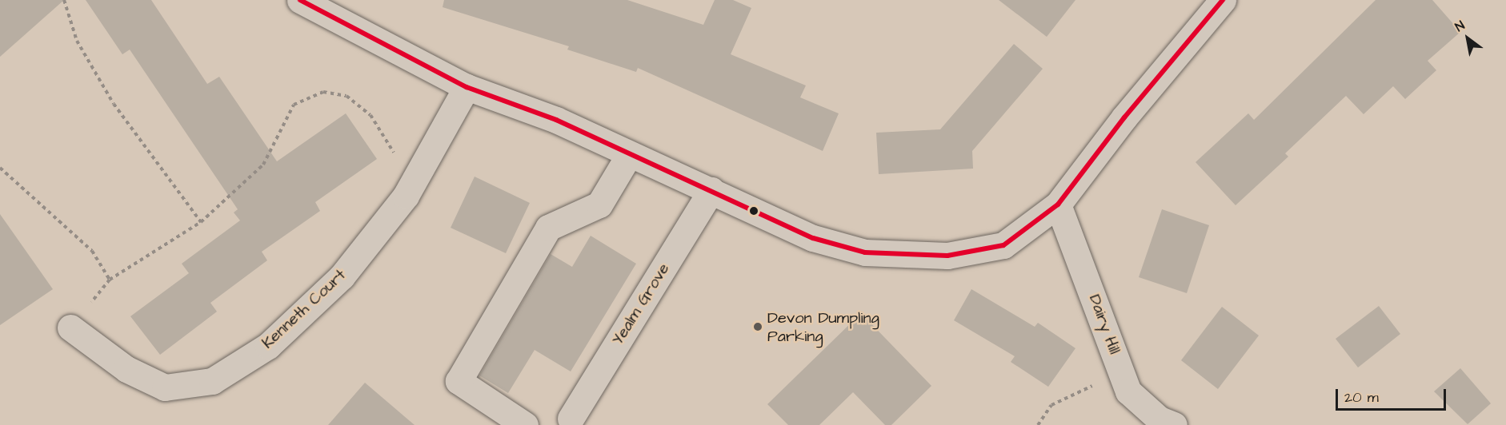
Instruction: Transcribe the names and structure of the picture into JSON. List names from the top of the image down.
{
  "streets": {
    "street": ["Yealm Grove", "Kenneth Court", "Dairy Hill"]
  },
  "places": ["Devon Dumpling Parking"],
  "scale_bar": "20 m",
  "north": "top left"
}
